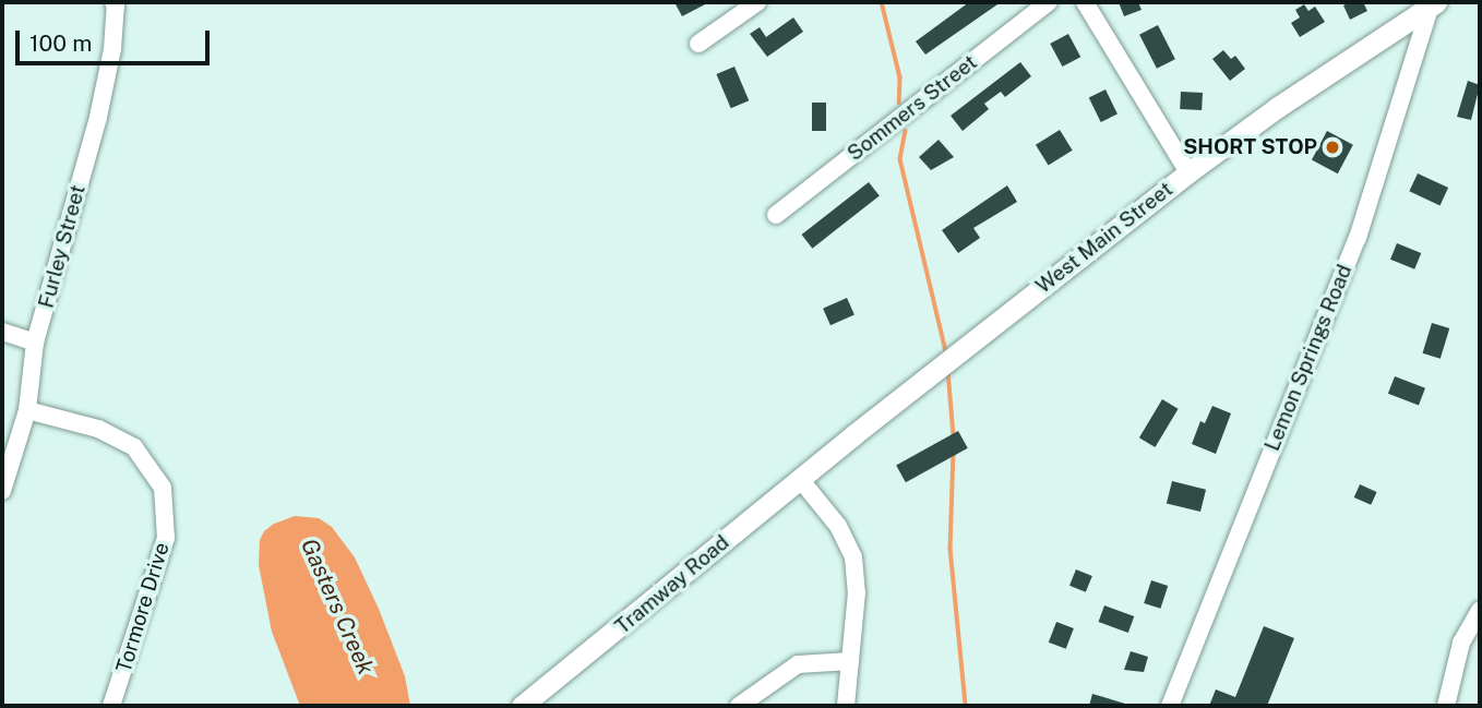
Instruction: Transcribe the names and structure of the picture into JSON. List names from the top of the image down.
{
  "streets": {
    "main road": ["West Main Street", "Tramway Road"],
    "street": [
      "Sommers Street",
      "Furley Street",
      "Lemon Springs Road",
      "Tormore Drive"
    ]
  },
  "crossings": [
    ["West Main Street", "Lemon Springs Road"],
    ["West Main Street", "Tramway Road"],
    ["Furley Street", "Tormore Drive"]
  ],
  "water": ["Gasters Creek"],
  "places": ["SHORT STOP"],
  "scale_bar": "100 m"
}
